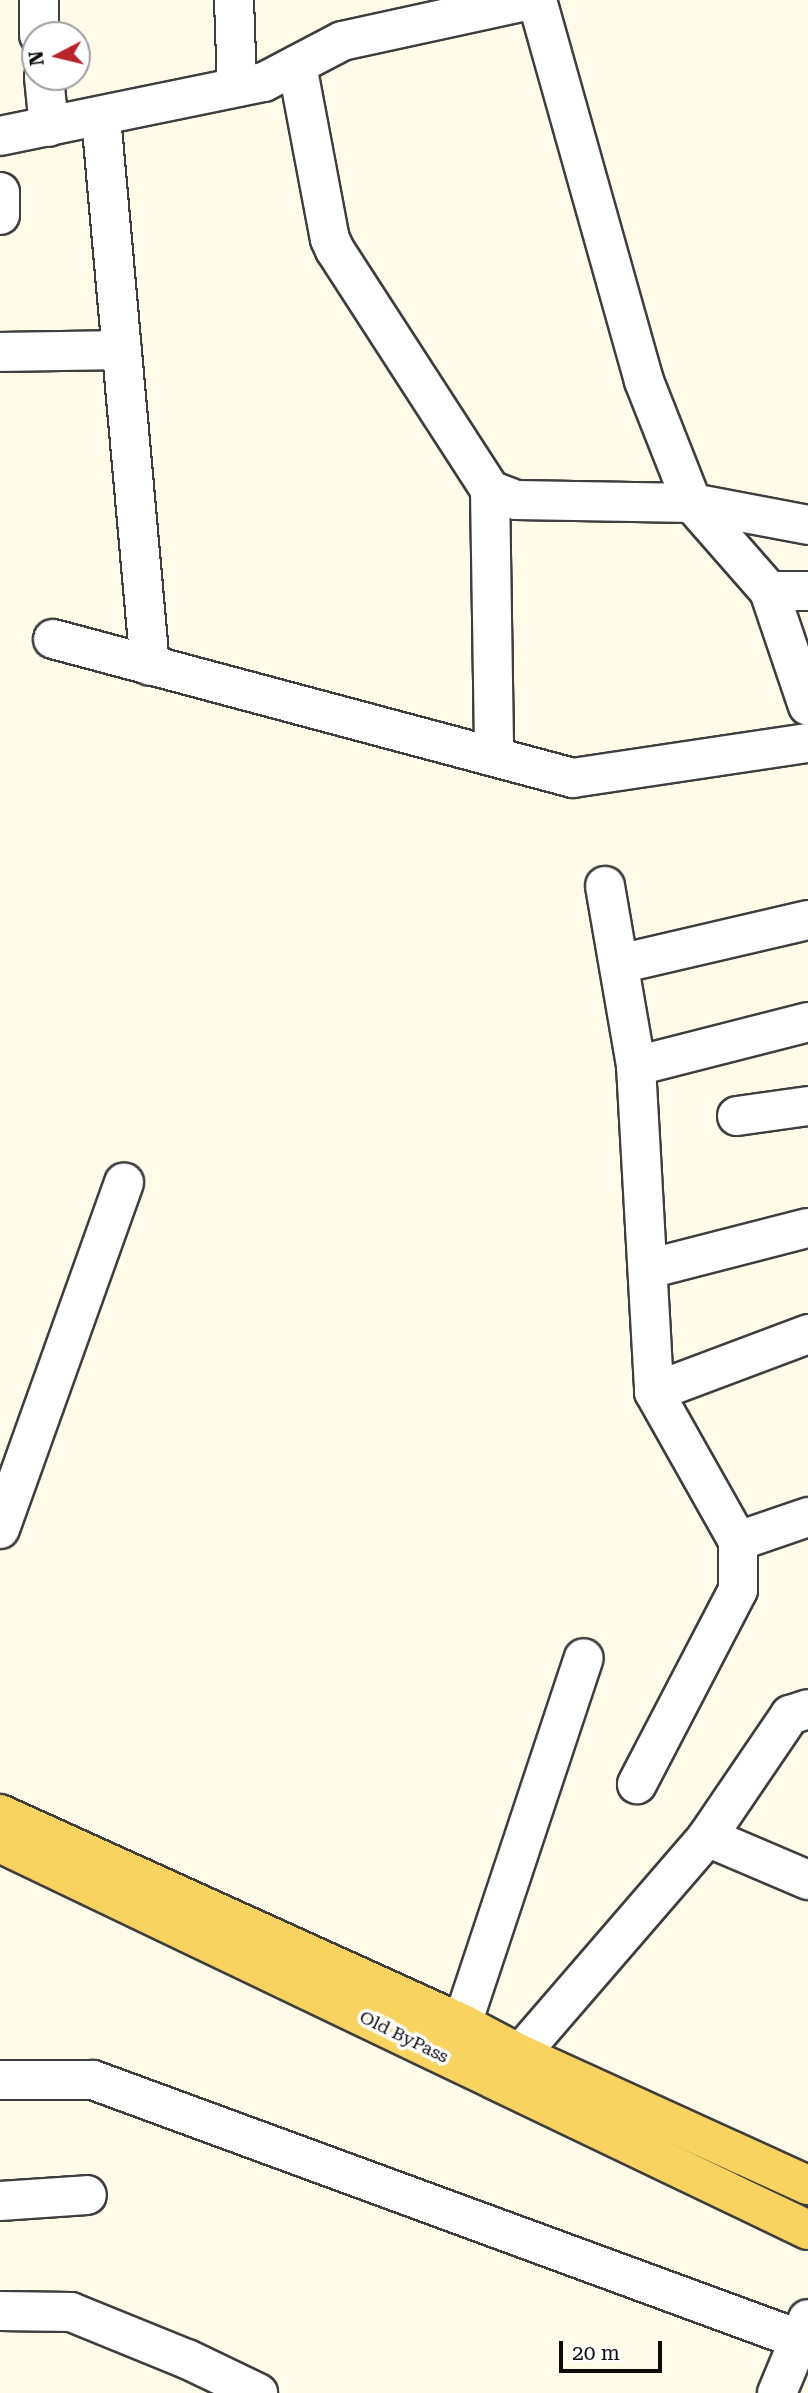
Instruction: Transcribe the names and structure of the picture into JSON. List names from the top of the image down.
{
  "streets": {
    "main road": ["Old ByPass"]
  },
  "scale_bar": "20 m",
  "north": "left"
}
